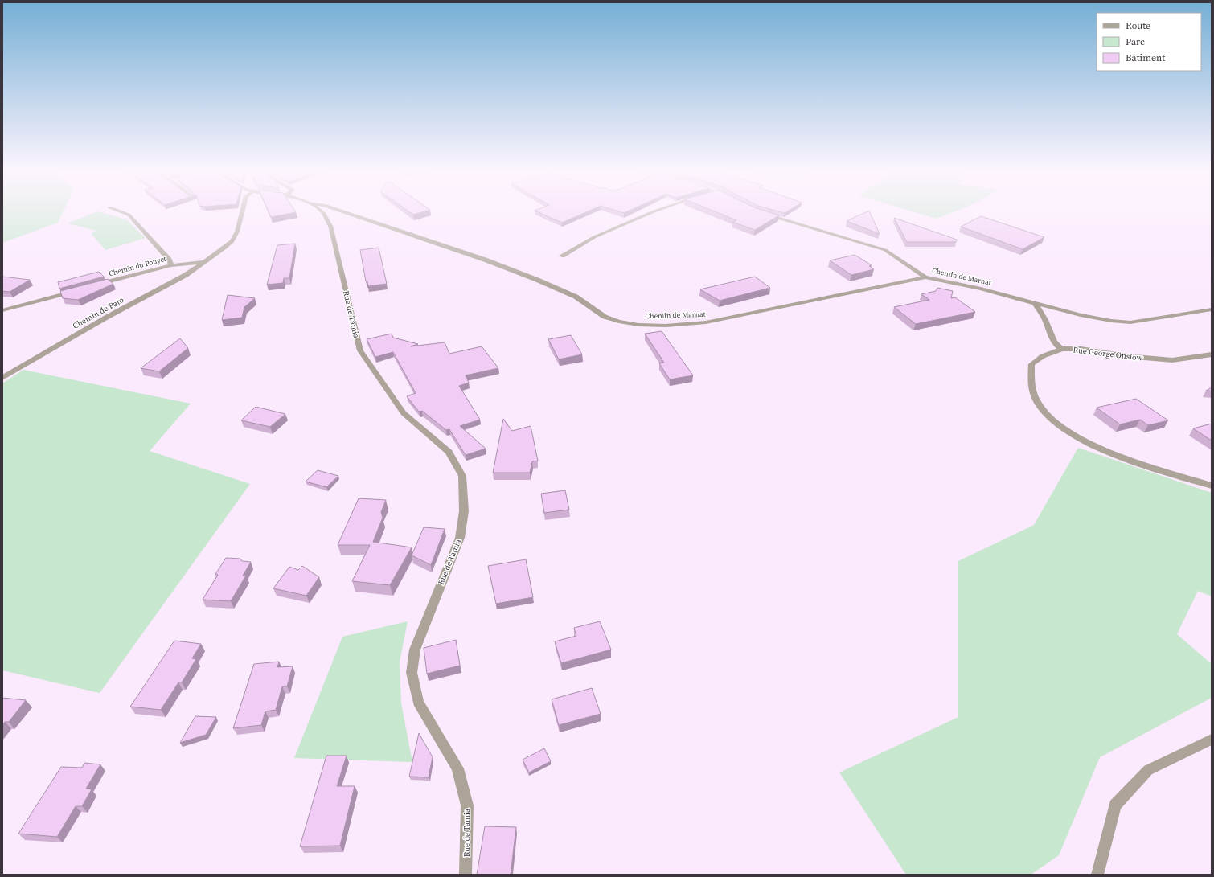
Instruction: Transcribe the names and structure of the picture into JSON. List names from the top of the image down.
{
  "streets": {
    "street": [
      "Chemin du Pouyet",
      "Chemin de Marnat",
      "Chemin de Pato",
      "Rue de Tamia",
      "Rue George Onslow"
    ]
  },
  "crossings": [
    ["Chemin du Pouyet", "Chemin de Pato"]
  ],
  "legend": ["Route", "Parc", "Bâtiment"]
}
